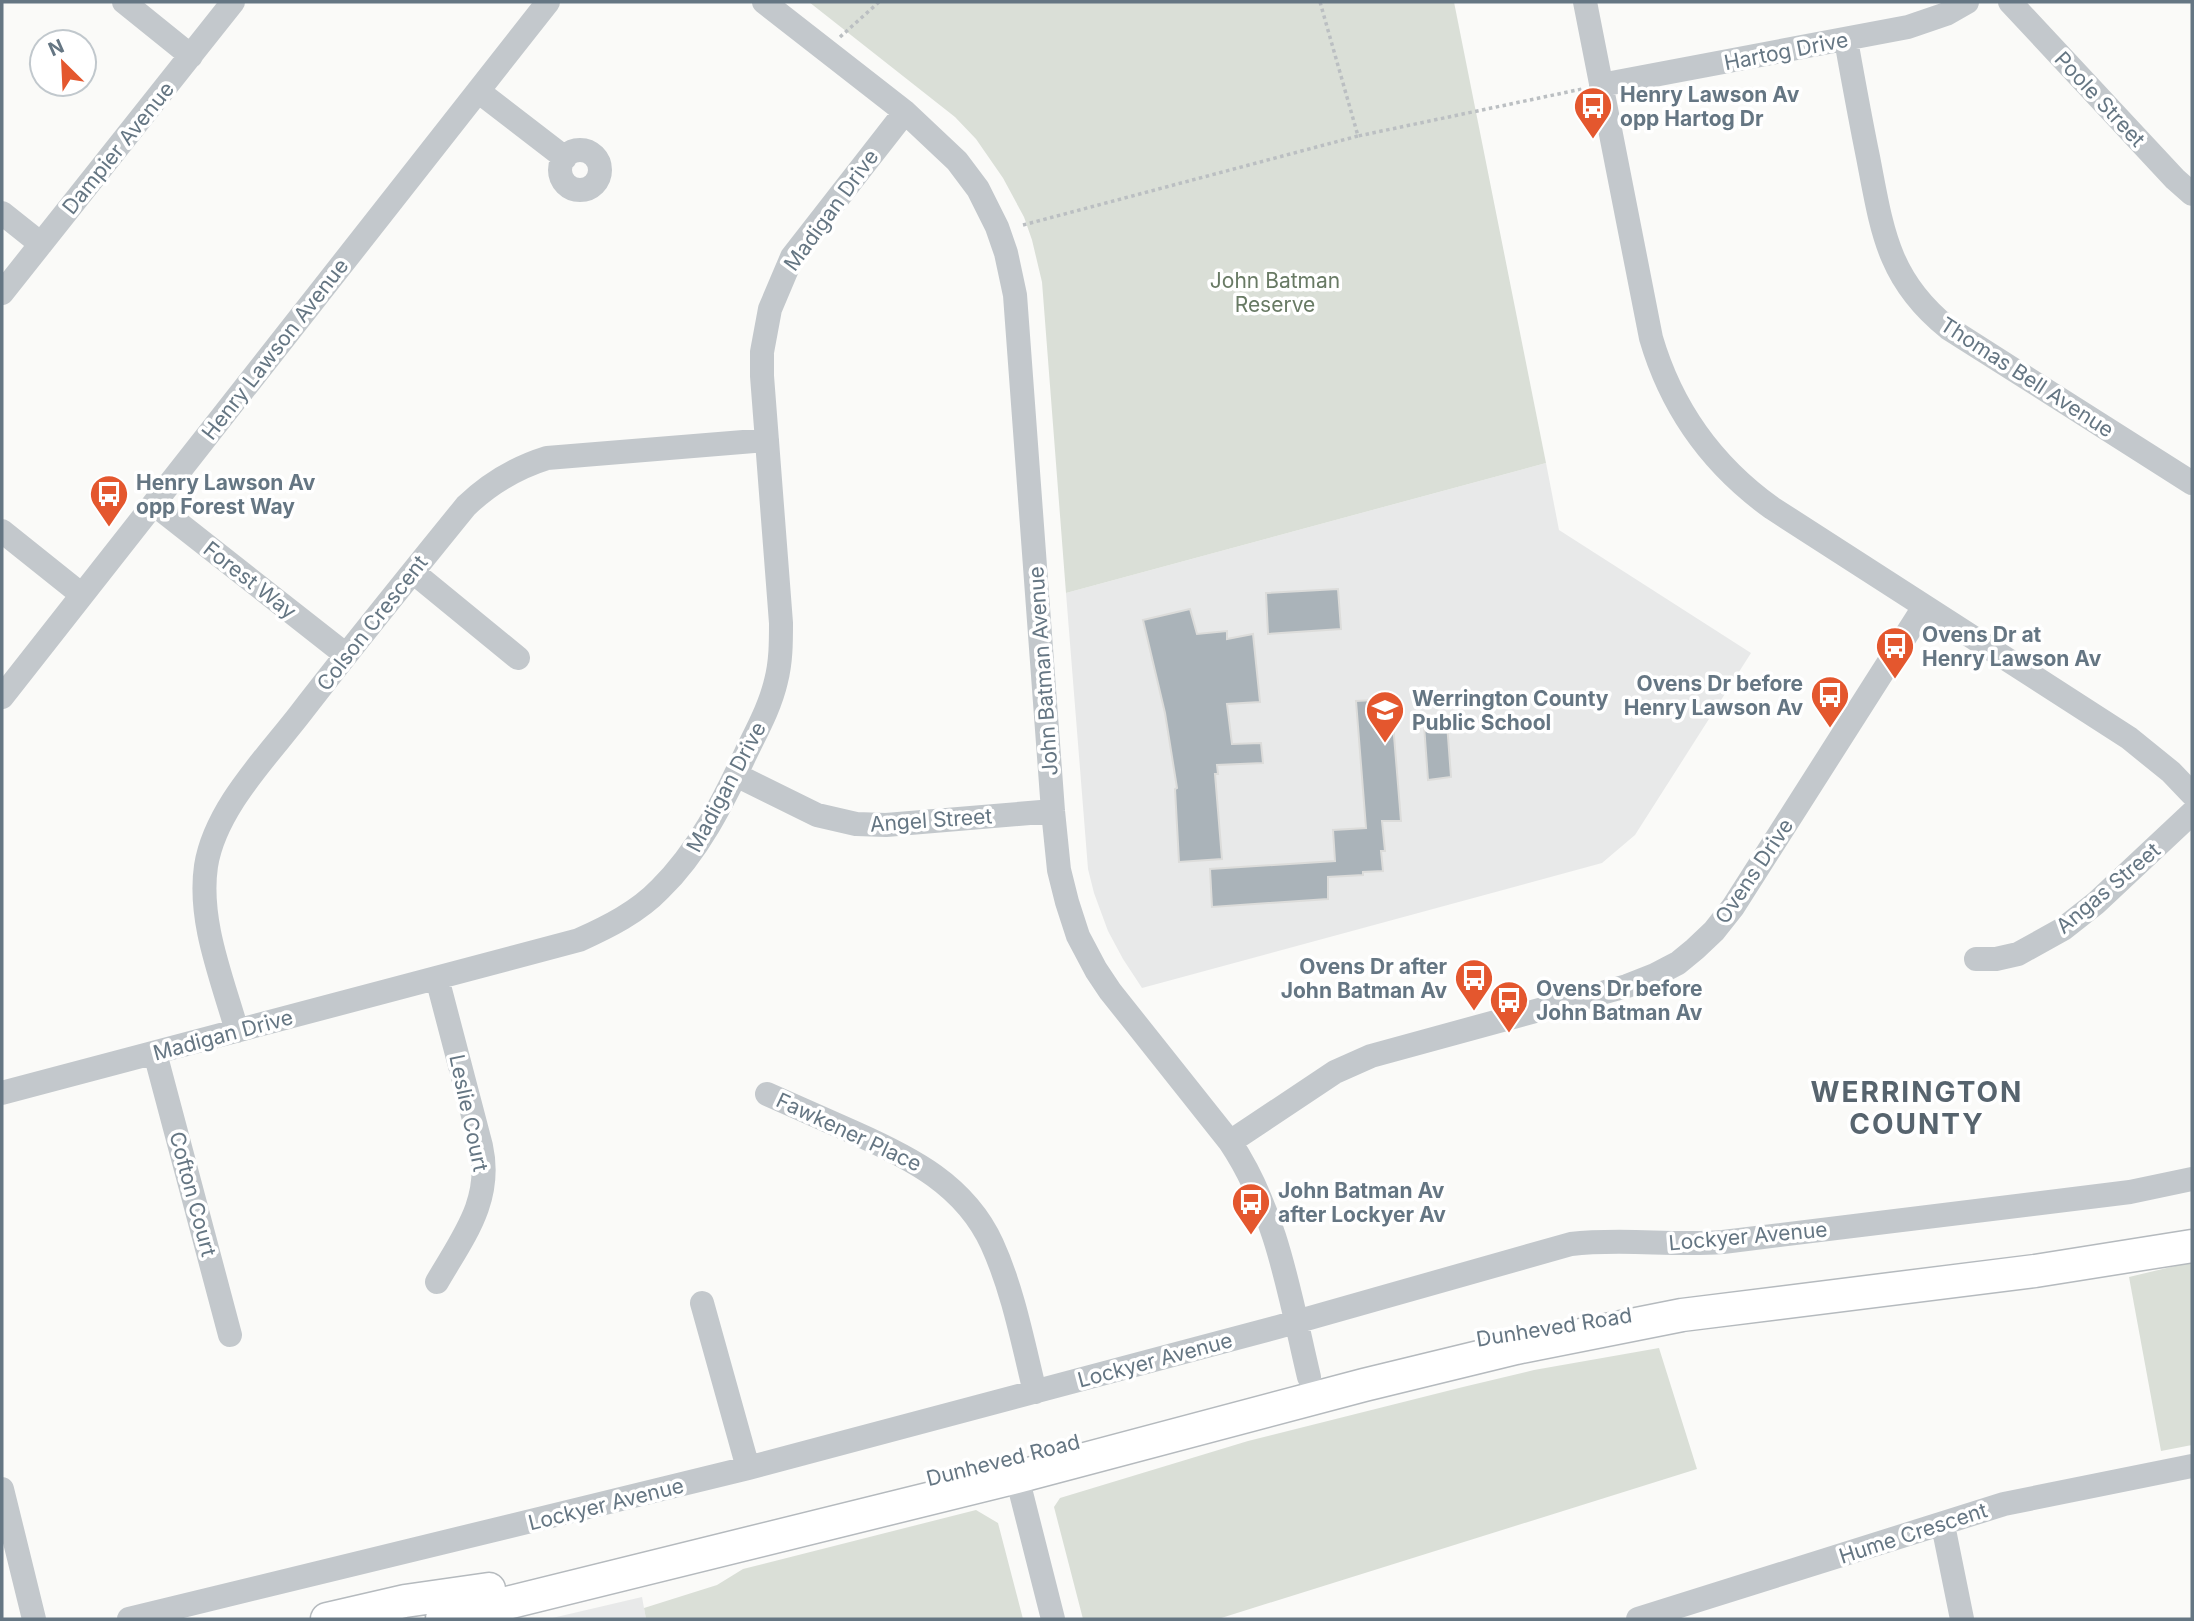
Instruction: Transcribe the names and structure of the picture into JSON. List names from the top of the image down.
{
  "streets": {
    "main road": ["Dunheved Road"],
    "street": [
      "Hartog Drive",
      "Poole Street",
      "Dampier Avenue",
      "Madigan Drive",
      "Henry Lawson Avenue",
      "Thomas Bell Avenue",
      "Forest Way",
      "Colson Crescent",
      "John Batman Avenue",
      "Angel Street",
      "Ovens Drive",
      "Angas Street",
      "Leslie Court",
      "Fawkener Place",
      "Cofton Court",
      "Lockyer Avenue",
      "Hume Crescent"
    ]
  },
  "crossings": [
    ["Hartog Drive", "Thomas Bell Avenue"],
    ["Madigan Drive", "Colson Crescent"],
    ["Madigan Drive", "John Batman Avenue"],
    ["Madigan Drive", "Angel Street"],
    ["Madigan Drive", "Leslie Court"],
    ["Madigan Drive", "Cofton Court"],
    ["Henry Lawson Avenue", "Forest Way"],
    ["Forest Way", "Colson Crescent"],
    ["John Batman Avenue", "Angel Street"],
    ["John Batman Avenue", "Ovens Drive"],
    ["John Batman Avenue", "Lockyer Avenue"],
    ["John Batman Avenue", "Dunheved Road"],
    ["Fawkener Place", "Lockyer Avenue"]
  ],
  "districts": ["WERRINGTON COUNTY"],
  "parks": ["John Batman Reserve"],
  "places": {
    "bus stop": [
      "Henry Lawson Av opp Hartog Dr",
      "Henry Lawson Av opp Forest Way",
      "Ovens Dr at Henry Lawson Av",
      "Ovens Dr before Henry Lawson Av",
      "Ovens Dr after John Batman Av",
      "Ovens Dr before John Batman Av",
      "John Batman Av after Lockyer Av"
    ],
    "school or university": ["Werrington County Public School"]
  },
  "north": "top left"
}
